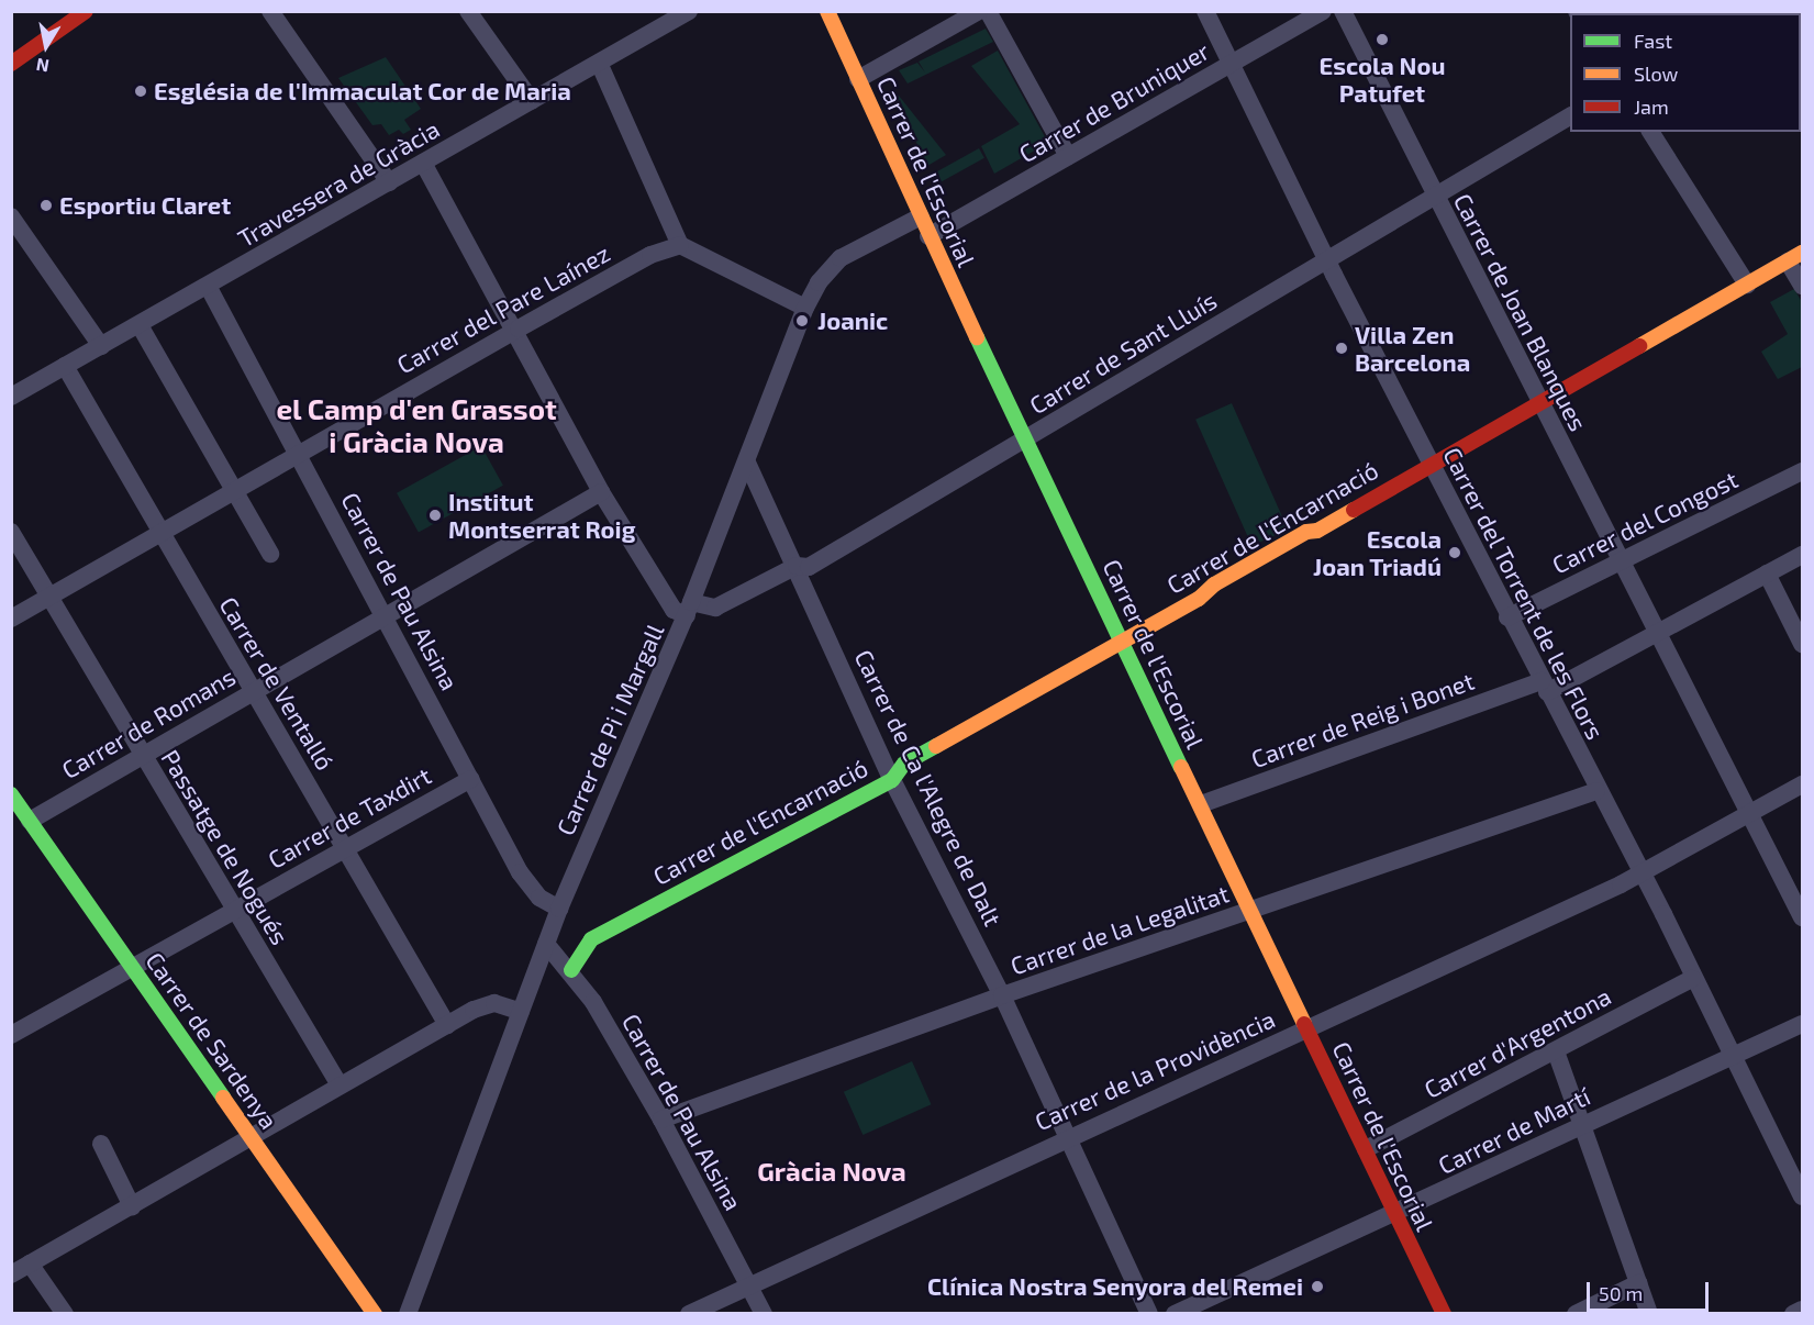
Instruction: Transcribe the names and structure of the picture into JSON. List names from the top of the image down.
{
  "streets": {
    "street": [
      "Carrer de Bruniquer",
      "Carrer de l'Escorial",
      "Travessera de Gràcia",
      "Carrer del Pare Laínez",
      "Carrer de Joan Blanques",
      "Carrer de Sant Lluís",
      "Carrer del Congost",
      "Carrer de l'Encarnació",
      "Carrer de Pau Alsina",
      "Carrer del Torrent de les Flors",
      "Carrer de Ventalló",
      "Carrer de Reig i Bonet",
      "Carrer de Romans",
      "Carrer de Pi i Margall",
      "Carrer de Ca l'Alegre de Dalt",
      "Carrer de Taxdirt",
      "Passatge de Nogués",
      "Carrer de la Legalitat",
      "Carrer de Sardenya",
      "Carrer d'Argentona",
      "Carrer de la Providència",
      "Carrer de Martí"
    ]
  },
  "crossings": [
    ["Carrer de Bruniquer", "Carrer de l'Escorial"],
    ["Carrer de Bruniquer", "Carrer del Torrent de les Flors"],
    ["Carrer de l'Escorial", "Carrer de Sant Lluís"],
    ["Carrer de l'Escorial", "Carrer de l'Encarnació"],
    ["Carrer de l'Escorial", "Carrer de Reig i Bonet"],
    ["Carrer de l'Escorial", "Carrer de Pi i Margall"],
    ["Carrer de l'Escorial", "Carrer de la Legalitat"],
    ["Carrer de l'Escorial", "Carrer d'Argentona"],
    ["Carrer de l'Escorial", "Carrer de la Providència"],
    ["Carrer de l'Escorial", "Carrer de Martí"],
    ["Travessera de Gràcia", "Carrer de Pau Alsina"],
    ["Travessera de Gràcia", "Carrer de Ventalló"],
    ["Carrer del Pare Laínez", "Carrer de Pau Alsina"],
    ["Carrer del Pare Laínez", "Carrer de Ventalló"],
    ["Carrer del Pare Laínez", "Passatge de Nogués"],
    ["Carrer de Joan Blanques", "Carrer de Sant Lluís"],
    ["Carrer de Joan Blanques", "Carrer del Congost"],
    ["Carrer de Joan Blanques", "Carrer de l'Encarnació"],
    ["Carrer de Joan Blanques", "Carrer de Reig i Bonet"],
    ["Carrer de Joan Blanques", "Carrer de la Providència"],
    ["Carrer de Sant Lluís", "Carrer del Torrent de les Flors"],
    ["Carrer de Sant Lluís", "Carrer de Pi i Margall"],
    ["Carrer de Sant Lluís", "Carrer de Ca l'Alegre de Dalt"],
    ["Carrer del Congost", "Carrer del Torrent de les Flors"],
    ["Carrer de l'Encarnació", "Carrer de Pau Alsina"],
    ["Carrer de l'Encarnació", "Carrer del Torrent de les Flors"],
    ["Carrer de l'Encarnació", "Carrer de Ca l'Alegre de Dalt"],
    ["Carrer de Pau Alsina", "Carrer de Romans"],
    ["Carrer de Pau Alsina", "Carrer de Pi i Margall"],
    ["Carrer de Pau Alsina", "Carrer de Taxdirt"],
    ["Carrer de Pau Alsina", "Carrer de la Legalitat"],
    ["Carrer de Pau Alsina", "Carrer de la Providència"],
    ["Carrer del Torrent de les Flors", "Carrer de Reig i Bonet"],
    ["Carrer del Torrent de les Flors", "Carrer de la Legalitat"],
    ["Carrer del Torrent de les Flors", "Carrer d'Argentona"],
    ["Carrer del Torrent de les Flors", "Carrer de la Providència"],
    ["Carrer del Torrent de les Flors", "Carrer de Martí"],
    ["Carrer de Ventalló", "Carrer de Romans"],
    ["Carrer de Ventalló", "Carrer de Taxdirt"],
    ["Carrer de Romans", "Passatge de Nogués"],
    ["Carrer de Romans", "Carrer de Sardenya"],
    ["Carrer de Pi i Margall", "Carrer de Ca l'Alegre de Dalt"],
    ["Carrer de Ca l'Alegre de Dalt", "Carrer de la Legalitat"],
    ["Carrer de Ca l'Alegre de Dalt", "Carrer de la Providència"],
    ["Carrer de Taxdirt", "Passatge de Nogués"],
    ["Carrer de Taxdirt", "Carrer de Sardenya"]
  ],
  "districts": ["el Camp d'en Grassot i Gràcia Nova", "Gràcia Nova"],
  "places": [
    "Escola Nou Patufet",
    "Església de l'Immaculat Cor de Maria",
    "Esportiu Claret",
    "Joanic",
    "Villa Zen Barcelona",
    "Institut Montserrat Roig",
    "Escola Joan Triadú",
    "Clínica Nostra Senyora del Remei"
  ],
  "legend": ["Fast", "Slow", "Jam"],
  "scale_bar": "50 m",
  "north": "bottom"
}
